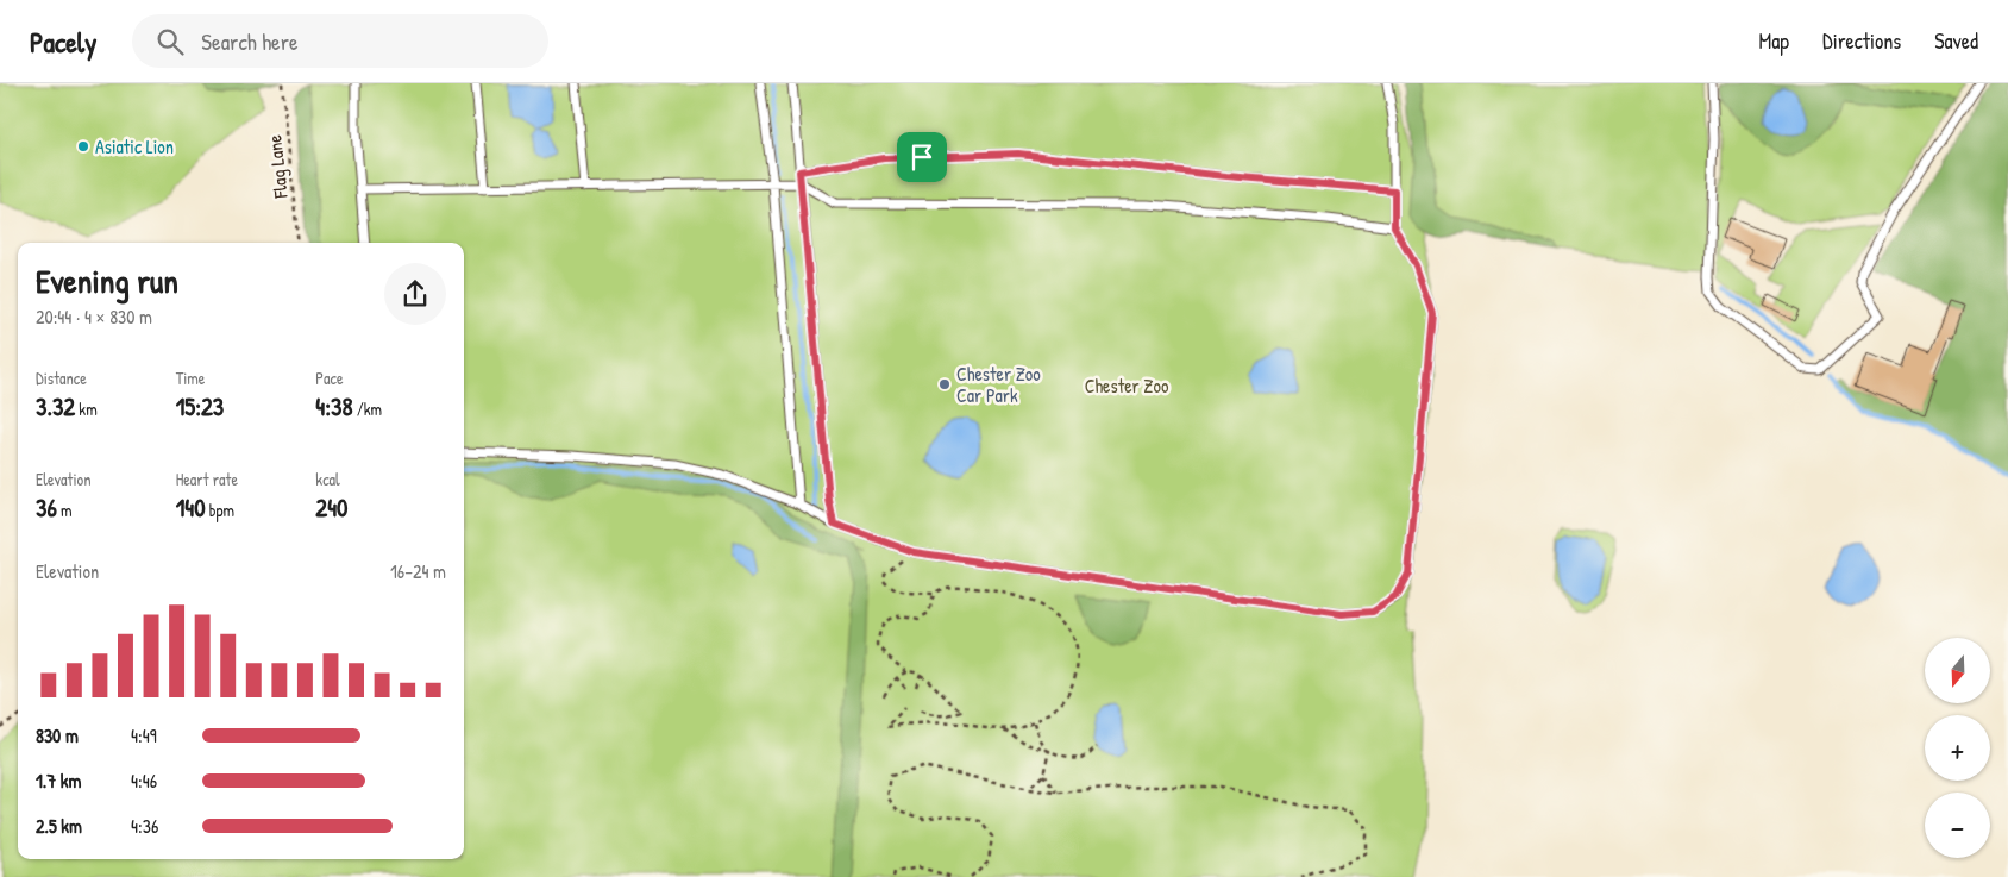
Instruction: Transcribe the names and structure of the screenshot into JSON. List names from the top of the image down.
{
  "streets": {
    "path": ["Flag Lane"]
  },
  "parks": ["Chester Zoo"],
  "places": ["Asiatic Lion", "Chester Zoo Car Park"],
  "north": "bottom",
  "page": {
    "header": "Pacely",
    "search": "Search here",
    "nav": ["Map", "Directions", "Saved"],
    "heading": ["Evening run", "20:44 · 4 × 830 m"],
    "stats": [
      ["Distance", "3.32 km"],
      ["Time", "15:23"],
      ["Pace", "4:38 /km"],
      ["Elevation", "36 m"],
      ["Heart rate", "140 bpm"],
      ["kcal", "240"]
    ],
    "chart": ["Elevation", "16–24 m"],
    "map_buttons": ["+", "−"],
    "list": [
      {
        "name": "830 m",
        "note": "4:49"
      },
      {
        "name": "1.7 km",
        "note": "4:46"
      },
      {
        "name": "2.5 km",
        "note": "4:36"
      }
    ]
  }
}
